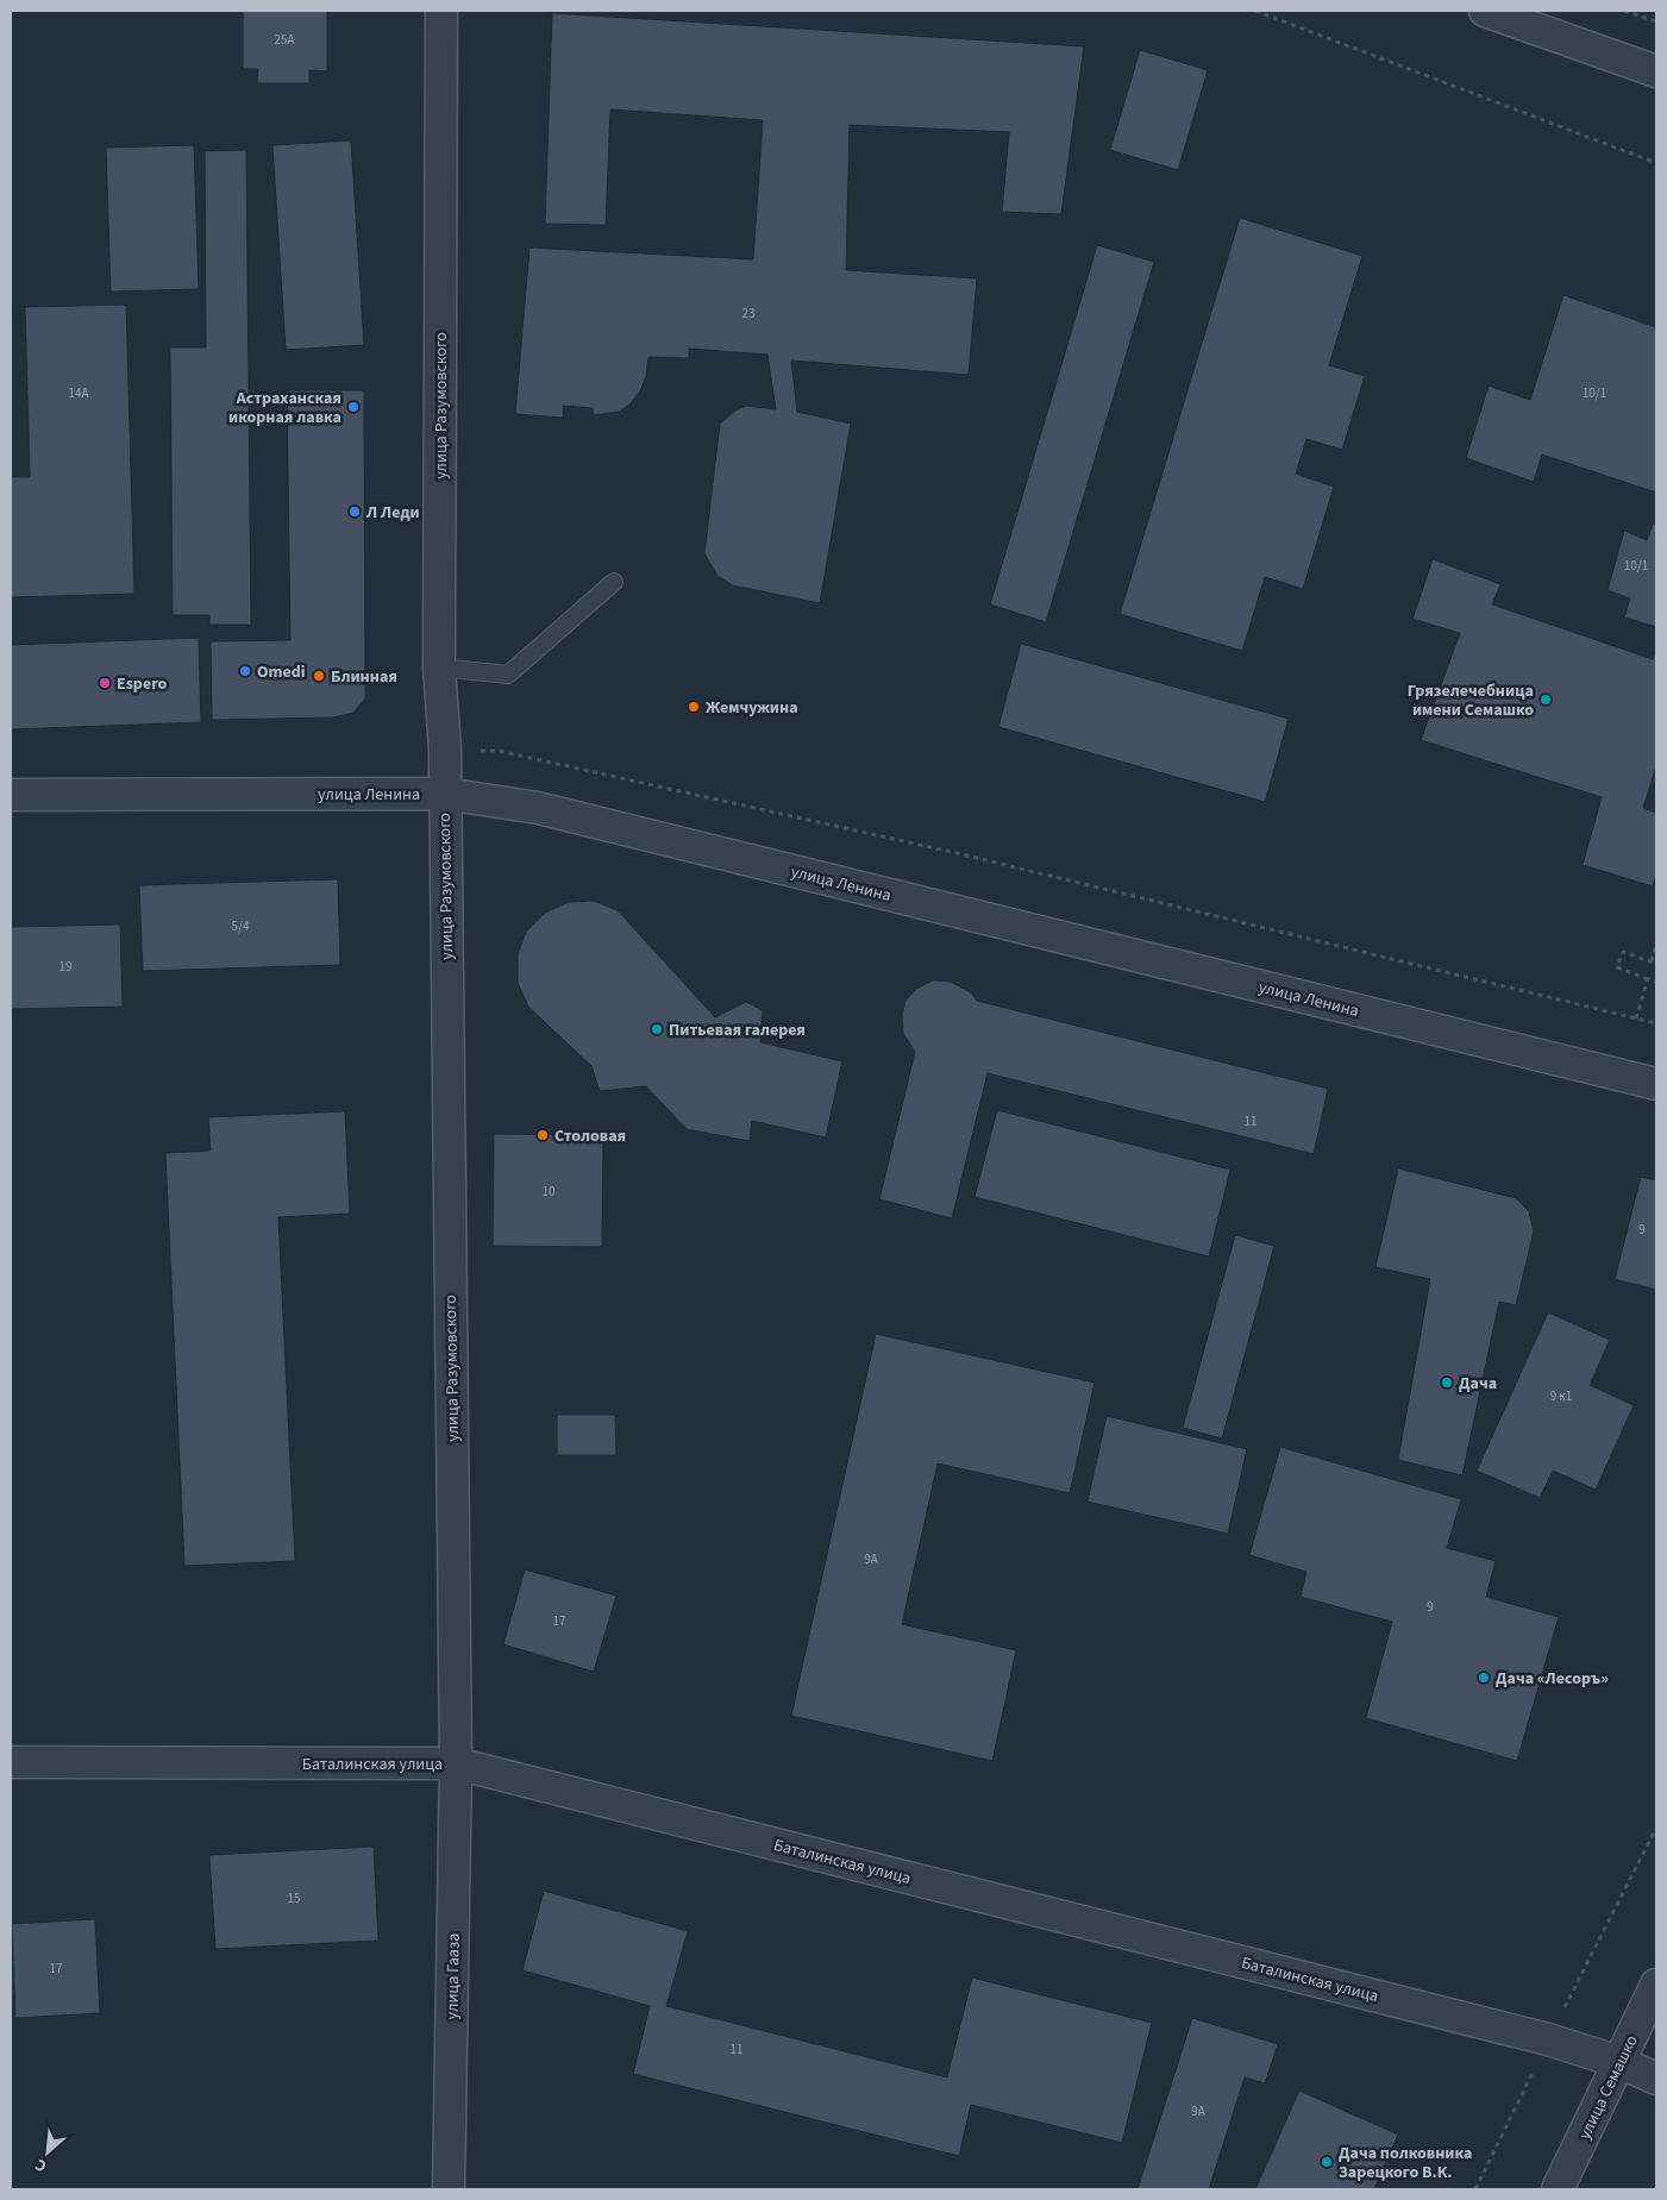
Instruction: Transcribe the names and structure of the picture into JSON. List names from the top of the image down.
{
  "streets": {
    "street": [
      "улица Разумовского",
      "улица Ленина",
      "Баталинская улица",
      "улица Гааза",
      "улица Семашко"
    ]
  },
  "crossings": [
    ["улица Разумовского", "улица Ленина"],
    ["улица Разумовского", "Баталинская улица"],
    ["улица Разумовского", "улица Гааза"],
    ["Баталинская улица", "улица Гааза"],
    ["Баталинская улица", "улица Семашко"]
  ],
  "places": [
    "Астраханская икорная лавка",
    "Л Леди",
    "Omedi",
    "Блинная",
    "Espero",
    "Грязелечебница имени Семашко",
    "Жемчужина",
    "Питьевая галерея",
    "Столовая",
    "Дача",
    "Дача «Лесоръ»",
    "Дача полковника Зарецкого В.К."
  ],
  "house_numbers": [
    "25А",
    "23",
    "14А",
    "10/1",
    "10/1",
    "5/4",
    "19",
    "11",
    "10",
    "9",
    "9 к1",
    "9А",
    "9",
    "17",
    "15",
    "17",
    "11",
    "9А"
  ],
  "north": "bottom left"
}
